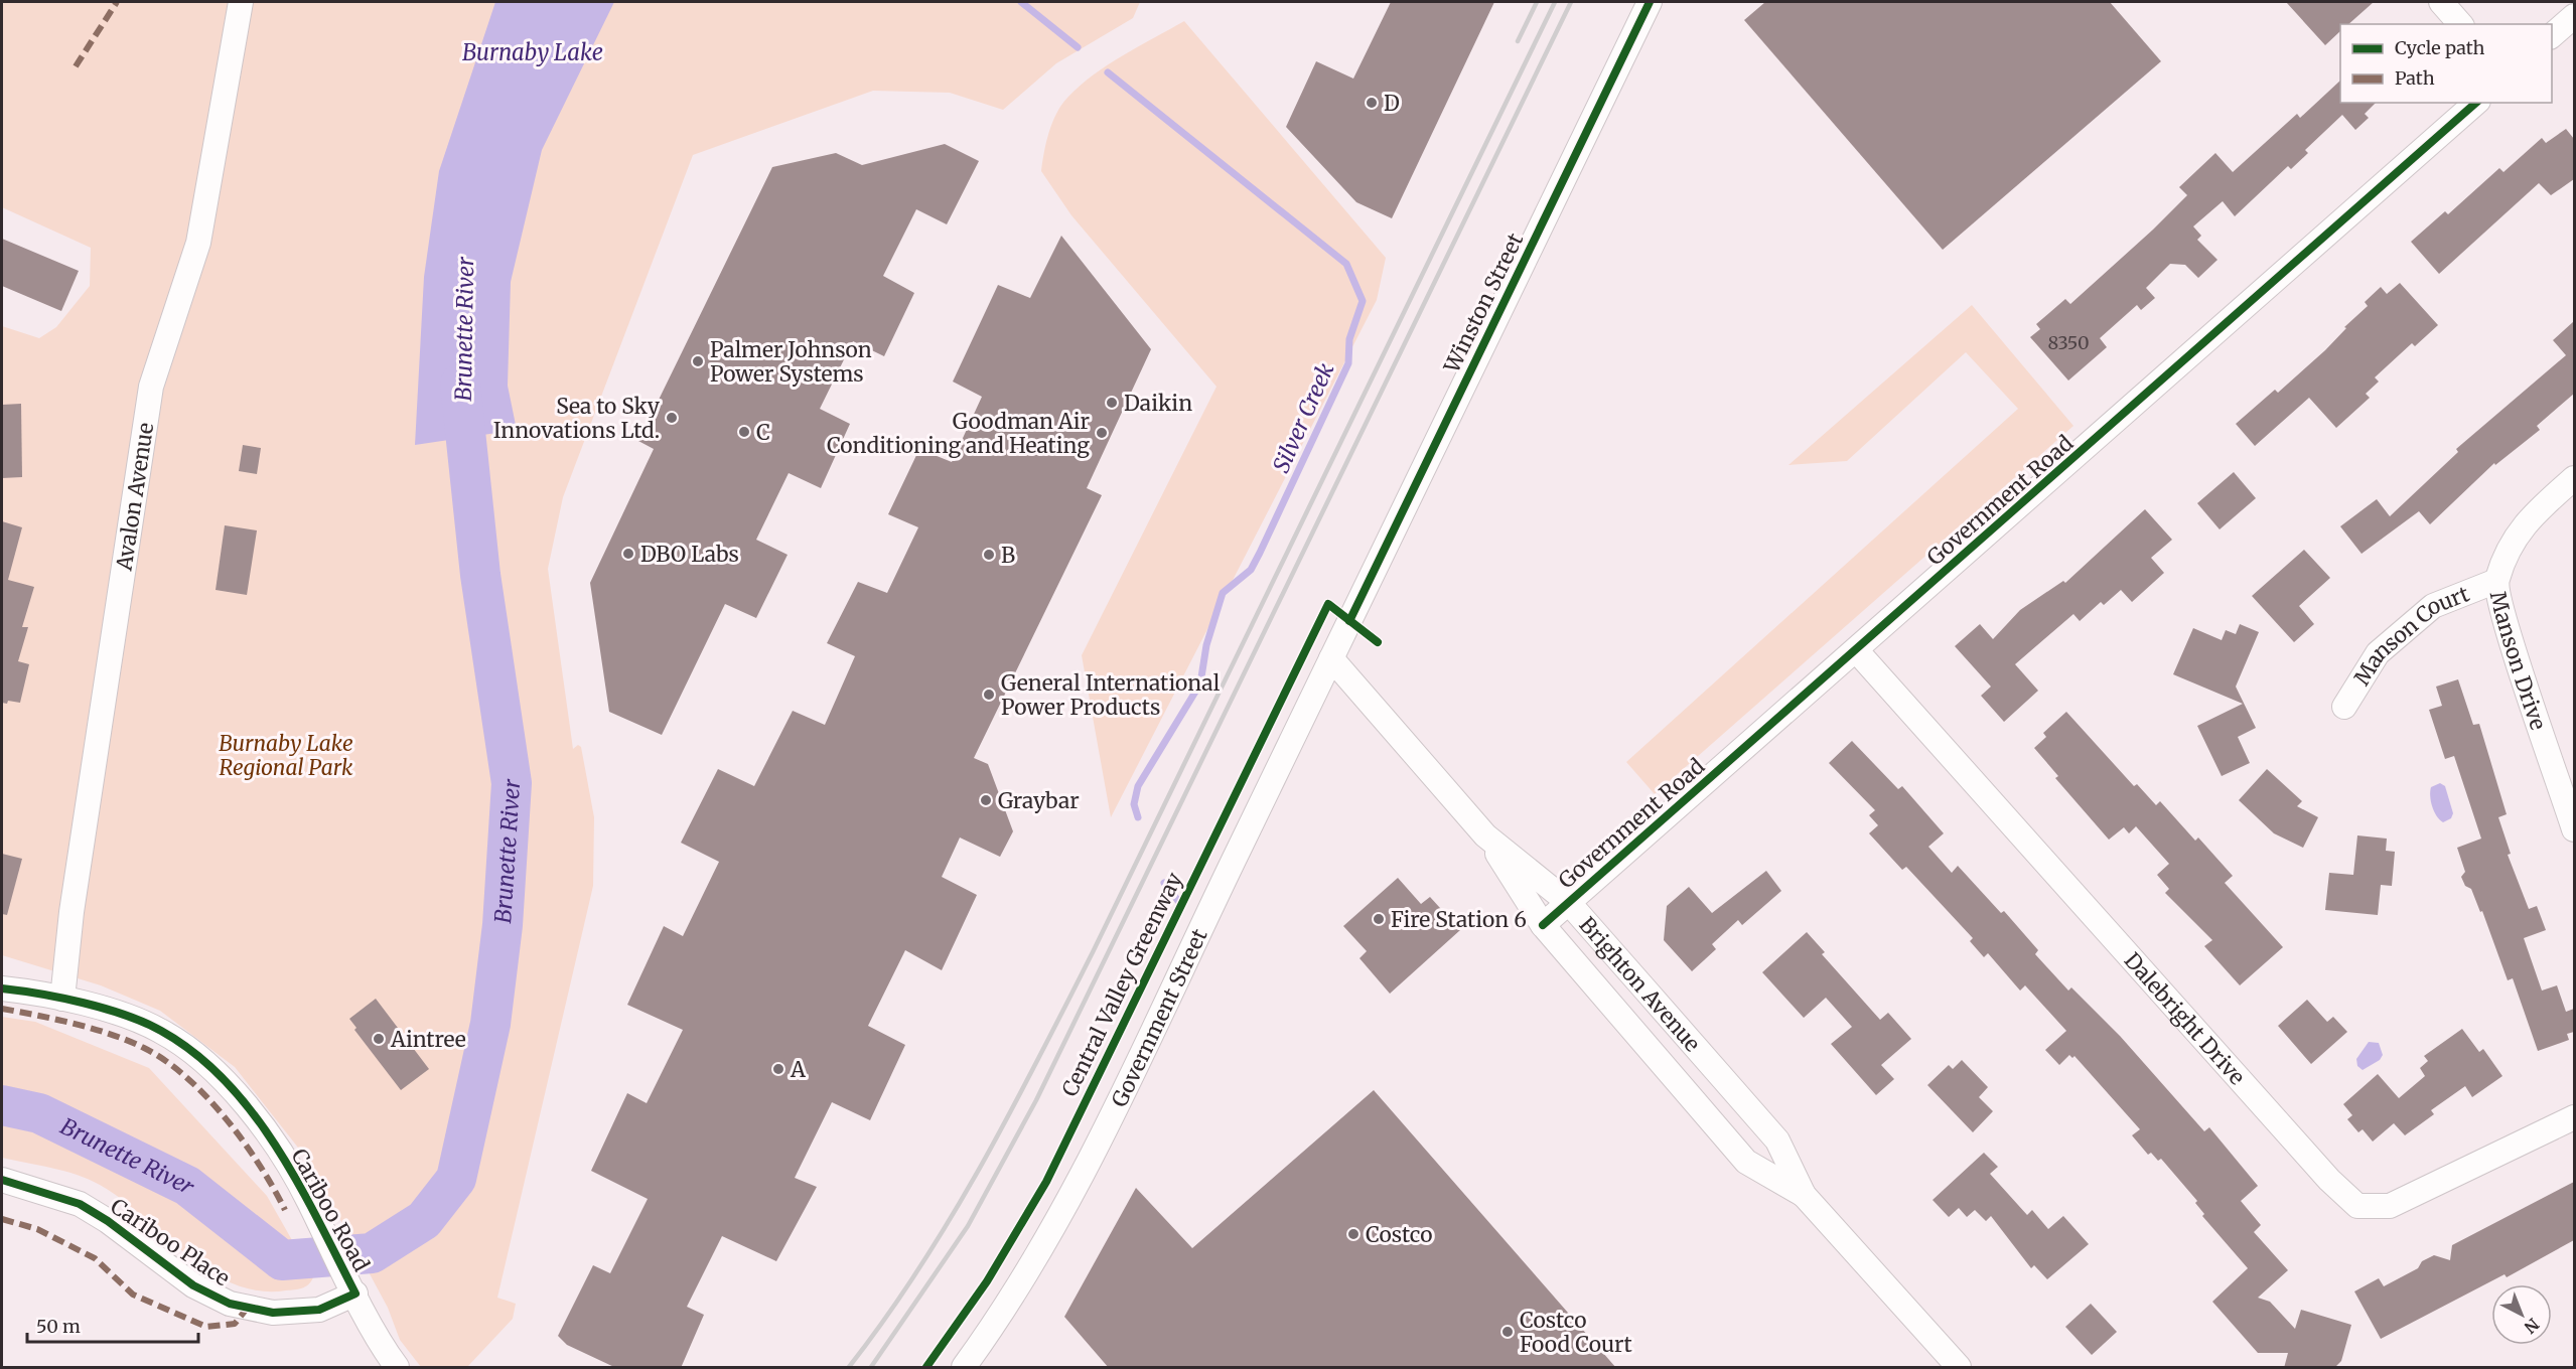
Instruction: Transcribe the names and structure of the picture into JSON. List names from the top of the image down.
{
  "streets": {
    "street": [
      "Winston Street",
      "Avalon Avenue",
      "Government Road",
      "Manson Court",
      "Manson Drive",
      "Brighton Avenue",
      "Dalebright Drive",
      "Government Street",
      "Cariboo Road",
      "Cariboo Place"
    ],
    "cycle path": ["Central Valley Greenway"]
  },
  "crossings": [
    ["Winston Street", "Brighton Avenue"],
    ["Winston Street", "Government Street"],
    ["Avalon Avenue", "Cariboo Road"],
    ["Government Road", "Brighton Avenue"],
    ["Government Road", "Dalebright Drive"],
    ["Manson Court", "Manson Drive"],
    ["Brighton Avenue", "Government Street"],
    ["Cariboo Road", "Cariboo Place"]
  ],
  "water": ["Burnaby Lake", "Brunette River", "Silver Creek"],
  "parks": ["Burnaby Lake Regional Park"],
  "places": [
    "D",
    "Palmer Johnson Power Systems",
    "Daikin",
    "Sea to Sky Innovations Ltd.",
    "C",
    "Goodman Air Conditioning and Heating",
    "DBO Labs",
    "B",
    "General International Power Products",
    "Graybar",
    "Fire Station 6",
    "Aintree",
    "A",
    "Costco",
    "Costco Food Court"
  ],
  "house_numbers": ["8350"],
  "legend": ["Cycle path", "Path"],
  "scale_bar": "50 m",
  "north": "bottom right"
}
